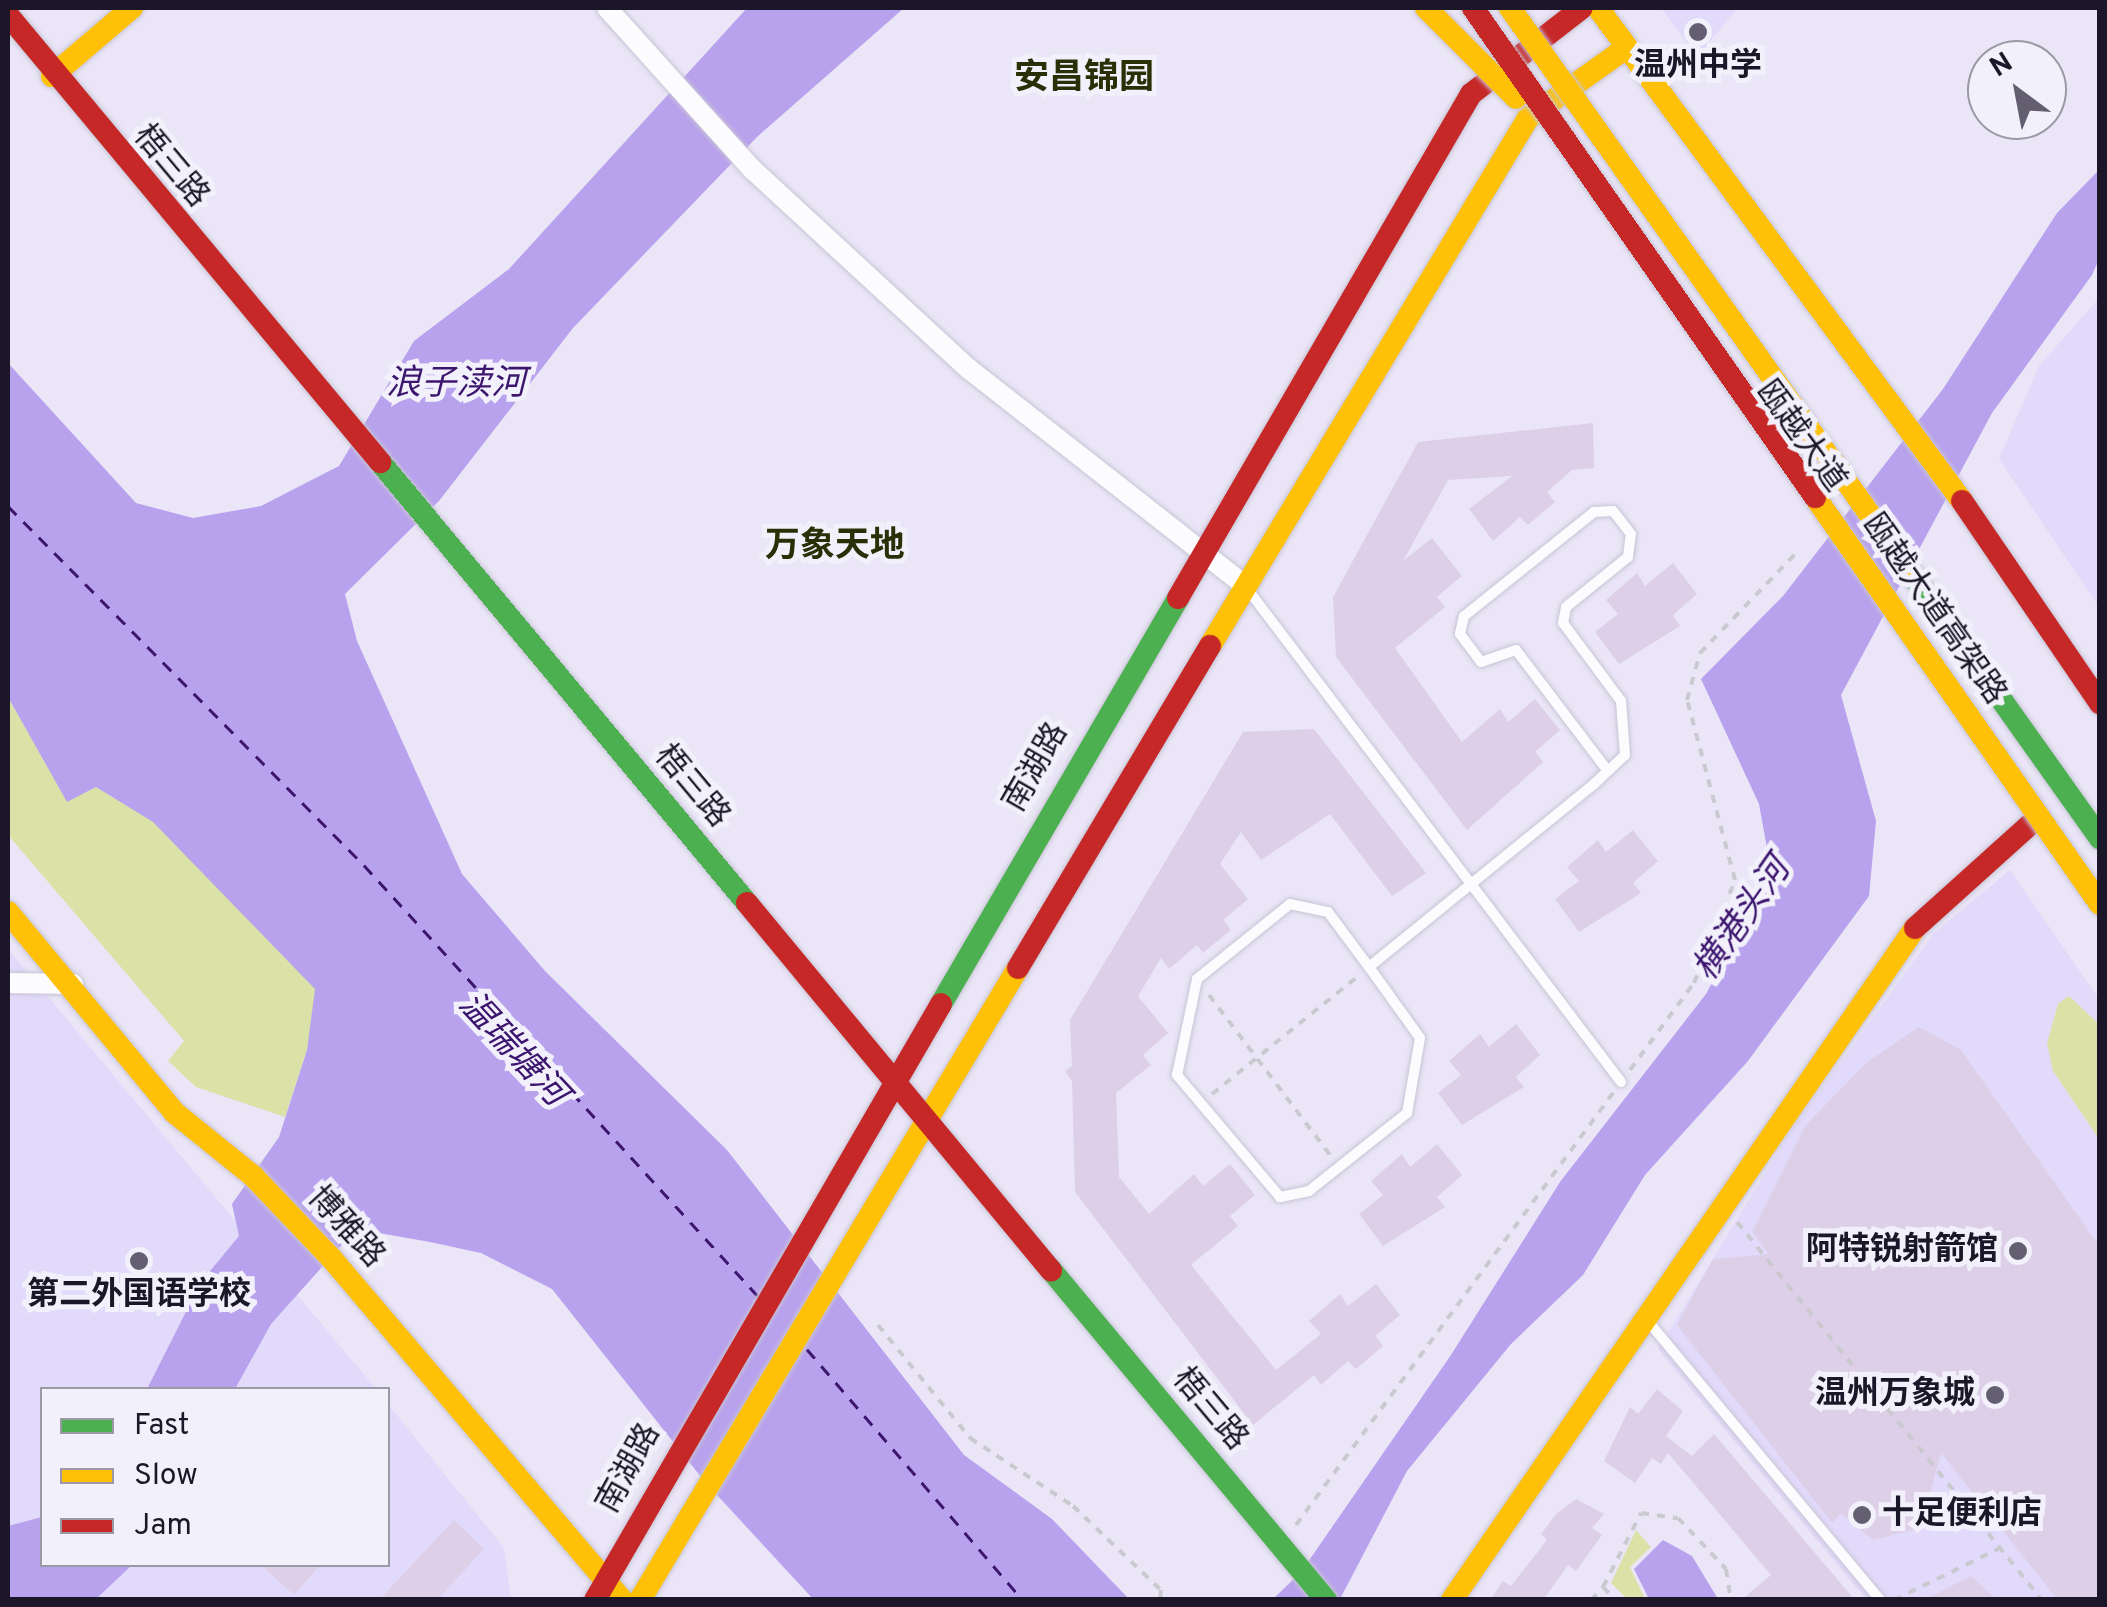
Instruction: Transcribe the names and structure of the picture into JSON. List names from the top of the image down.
{
  "streets": {
    "main road": [
      "梧三路",
      "瓯越大道",
      "瓯越大道高架路",
      "南湖路",
      "博雅路"
    ]
  },
  "crossings": [
    ["梧三路", "南湖路"],
    ["瓯越大道", "瓯越大道高架路"],
    ["瓯越大道", "南湖路"],
    ["南湖路", "博雅路"]
  ],
  "districts": ["安昌锦园", "万象天地"],
  "water": ["浪子渎河", "横港头河", "温瑞塘河"],
  "places": [
    "温州中学",
    "阿特锐射箭馆",
    "第二外国语学校",
    "温州万象城",
    "十足便利店"
  ],
  "legend": ["Fast", "Slow", "Jam"],
  "north": "top left"
}
